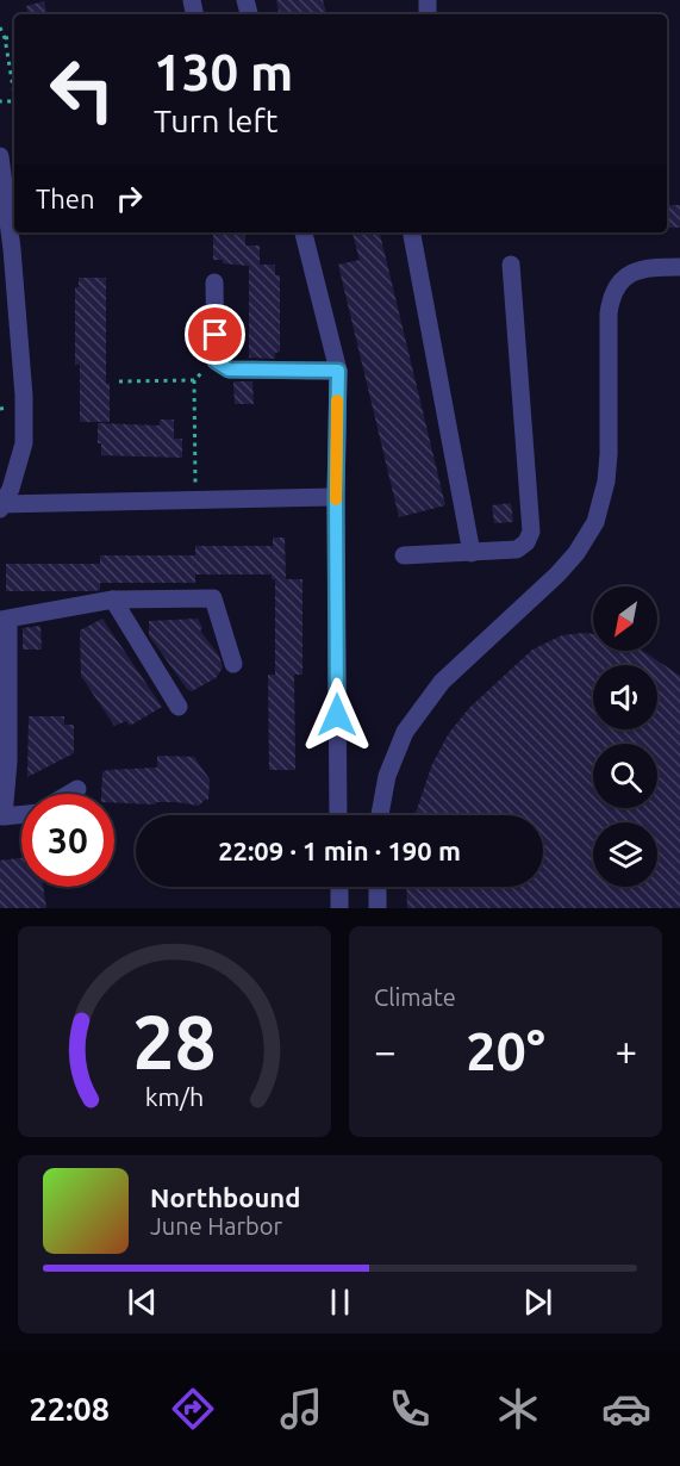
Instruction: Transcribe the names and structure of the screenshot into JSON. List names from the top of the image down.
{
  "north": "bottom left",
  "page": {
    "turn": ["130 m", "Turn left"],
    "then": "Then",
    "limit": "30",
    "trip": "22:09 · 1 min · 190 m",
    "tile": "Climate",
    "heat": ["−", "20°", "+"],
    "song": ["Northbound", "June Harbor"],
    "tabs": "22:08",
    "gauge": ["28", "km/h"]
  }
}
